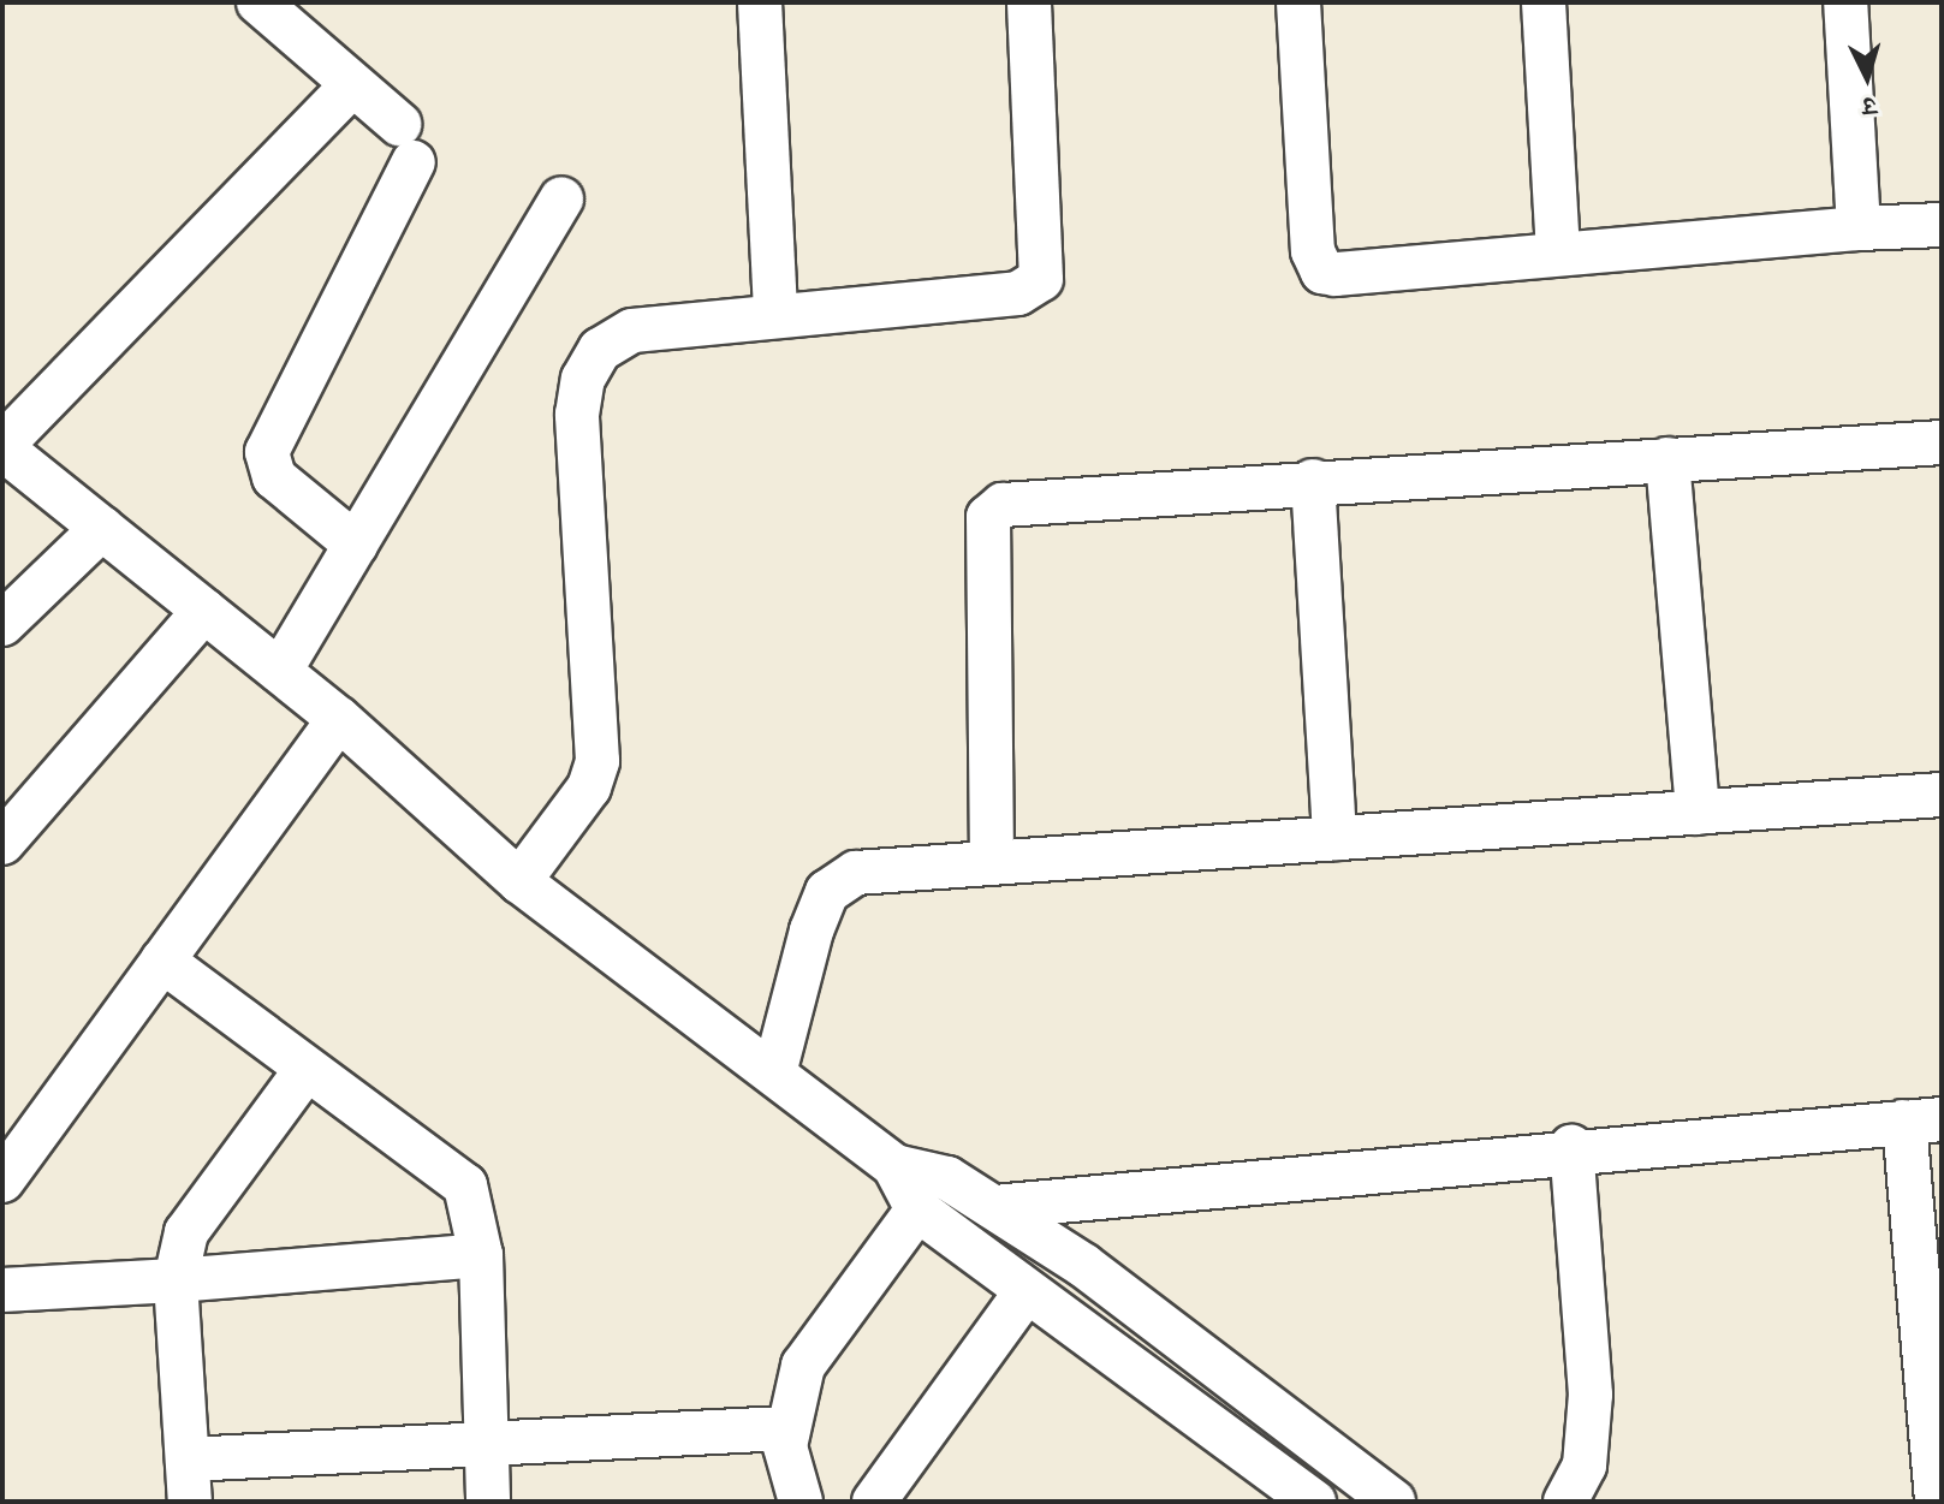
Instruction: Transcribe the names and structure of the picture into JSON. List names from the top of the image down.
{
  "north": "bottom"
}
